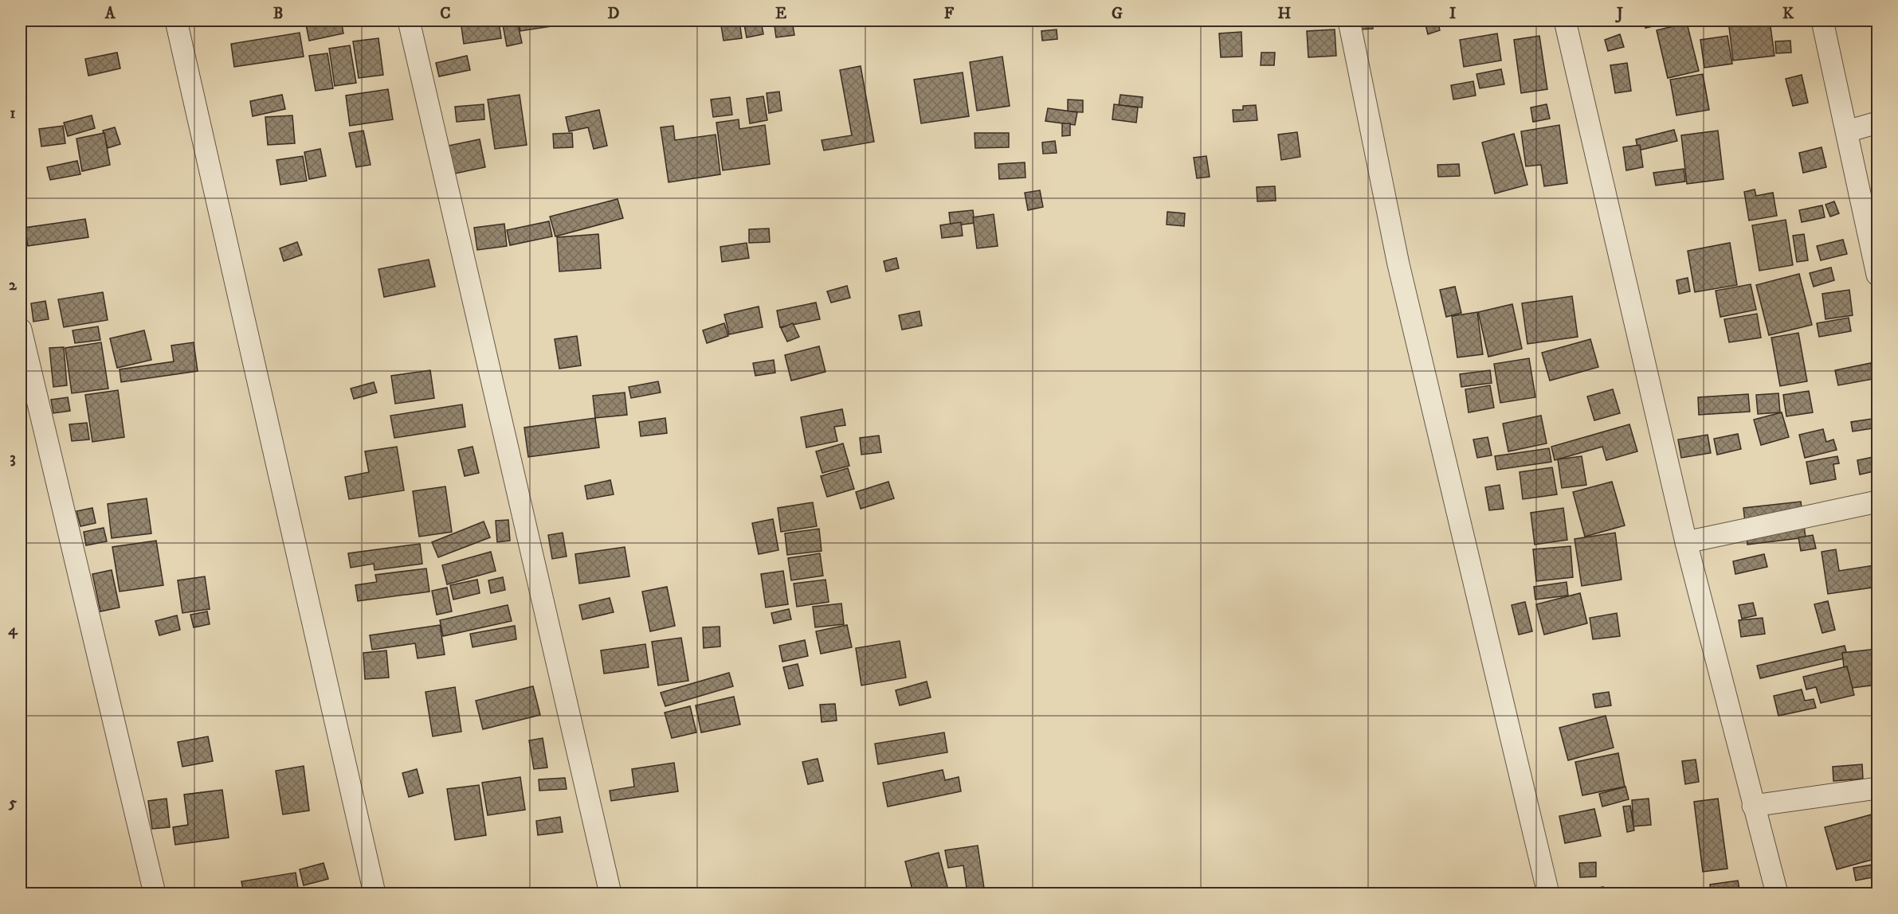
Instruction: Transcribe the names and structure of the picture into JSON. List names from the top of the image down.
{
  "grid": {
    "columns": [
      "A",
      "B",
      "C",
      "D",
      "E",
      "F",
      "G",
      "H",
      "I",
      "J",
      "K"
    ],
    "rows": [
      "1",
      "2",
      "3",
      "4",
      "5"
    ]
  }
}
